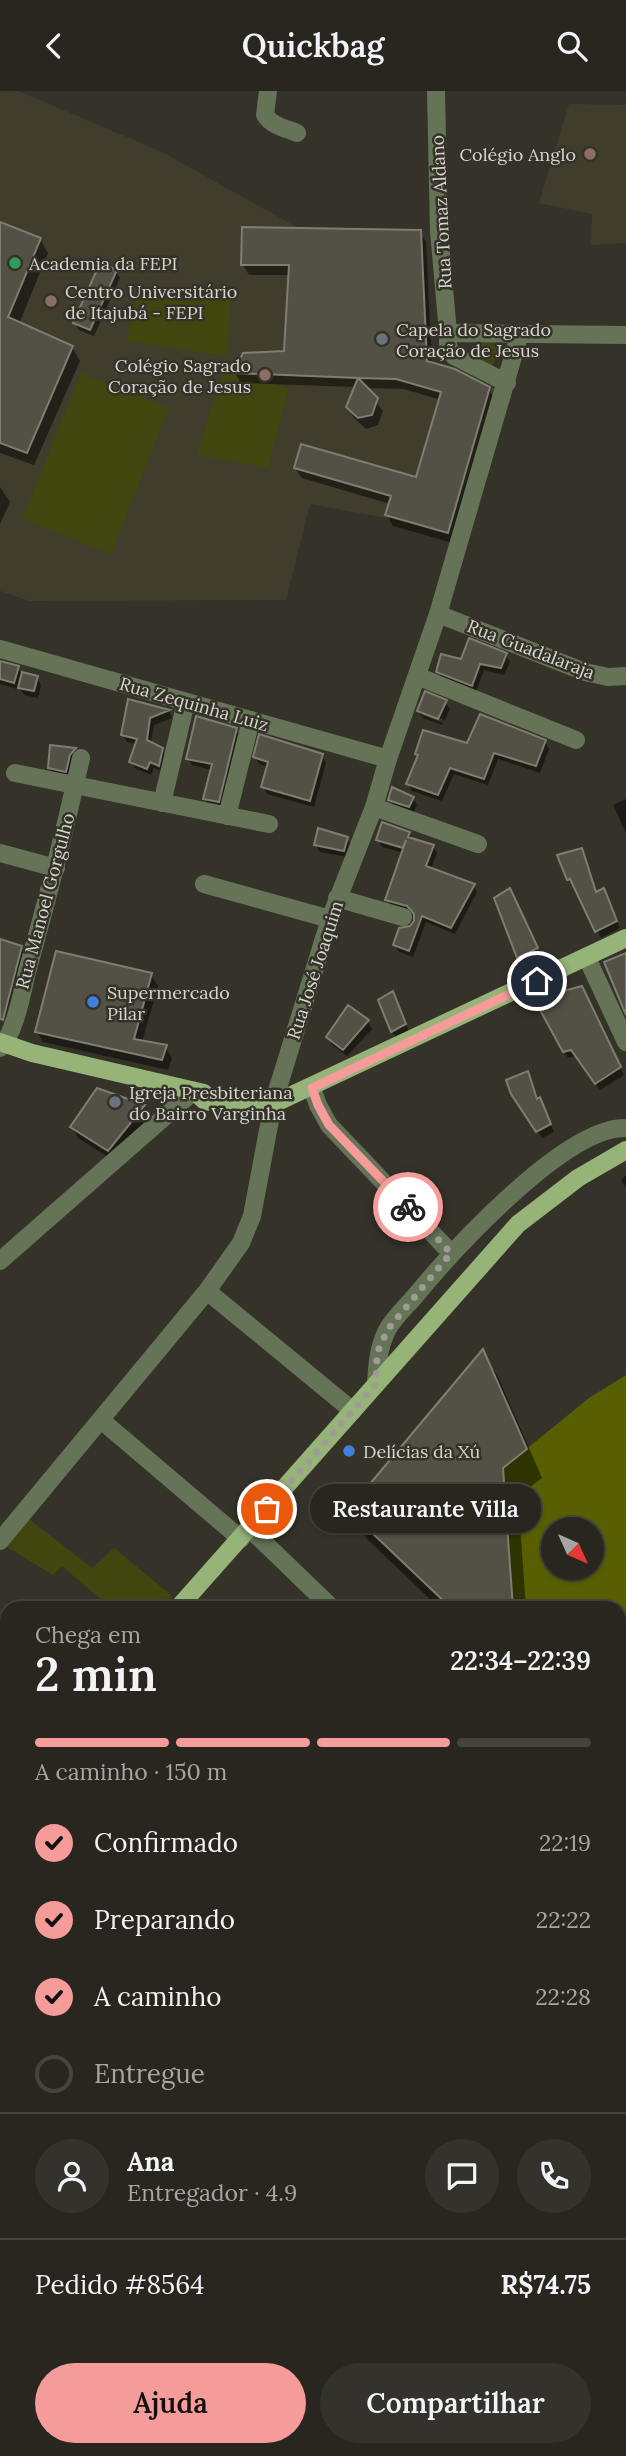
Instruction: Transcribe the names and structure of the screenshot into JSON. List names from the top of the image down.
{
  "streets": {
    "street": [
      "Rua Tomaz Aldano",
      "Rua Guadalaraja",
      "Rua Zequinha Luiz",
      "Rua Manoel Gorgulho",
      "Rua José Joaquim"
    ]
  },
  "crossings": [
    ["Rua Guadalaraja", "Rua José Joaquim"],
    ["Rua Zequinha Luiz", "Rua José Joaquim"]
  ],
  "places": [
    "Colégio Anglo",
    "Academia da FEPI",
    "Centro Universitário de Itajubá - FEPI",
    "Capela do Sagrado Coração de Jesus",
    "Colégio Sagrado Coração de Jesus",
    "Supermercado Pilar",
    "Igreja Presbiteriana do Bairro Varginha",
    "Delícias da Xú",
    "Restaurante Villa"
  ],
  "north": "bottom right",
  "page": {
    "header": "Quickbag",
    "bubble": "Restaurante Villa",
    "heading": ["2 min", "Chega em", "22:34–22:39"],
    "panel": [
      "Ana",
      "Entregador · 4.9",
      "Pedido #8564",
      "R$74.75"
    ],
    "bar": "A caminho · 150 m",
    "list": [
      ["Confirmado", "22:19"],
      ["Preparando", "22:22"],
      ["A caminho", "22:28"],
      "Entregue"
    ],
    "buttons": ["Ajuda", "Compartilhar"]
  }
}
